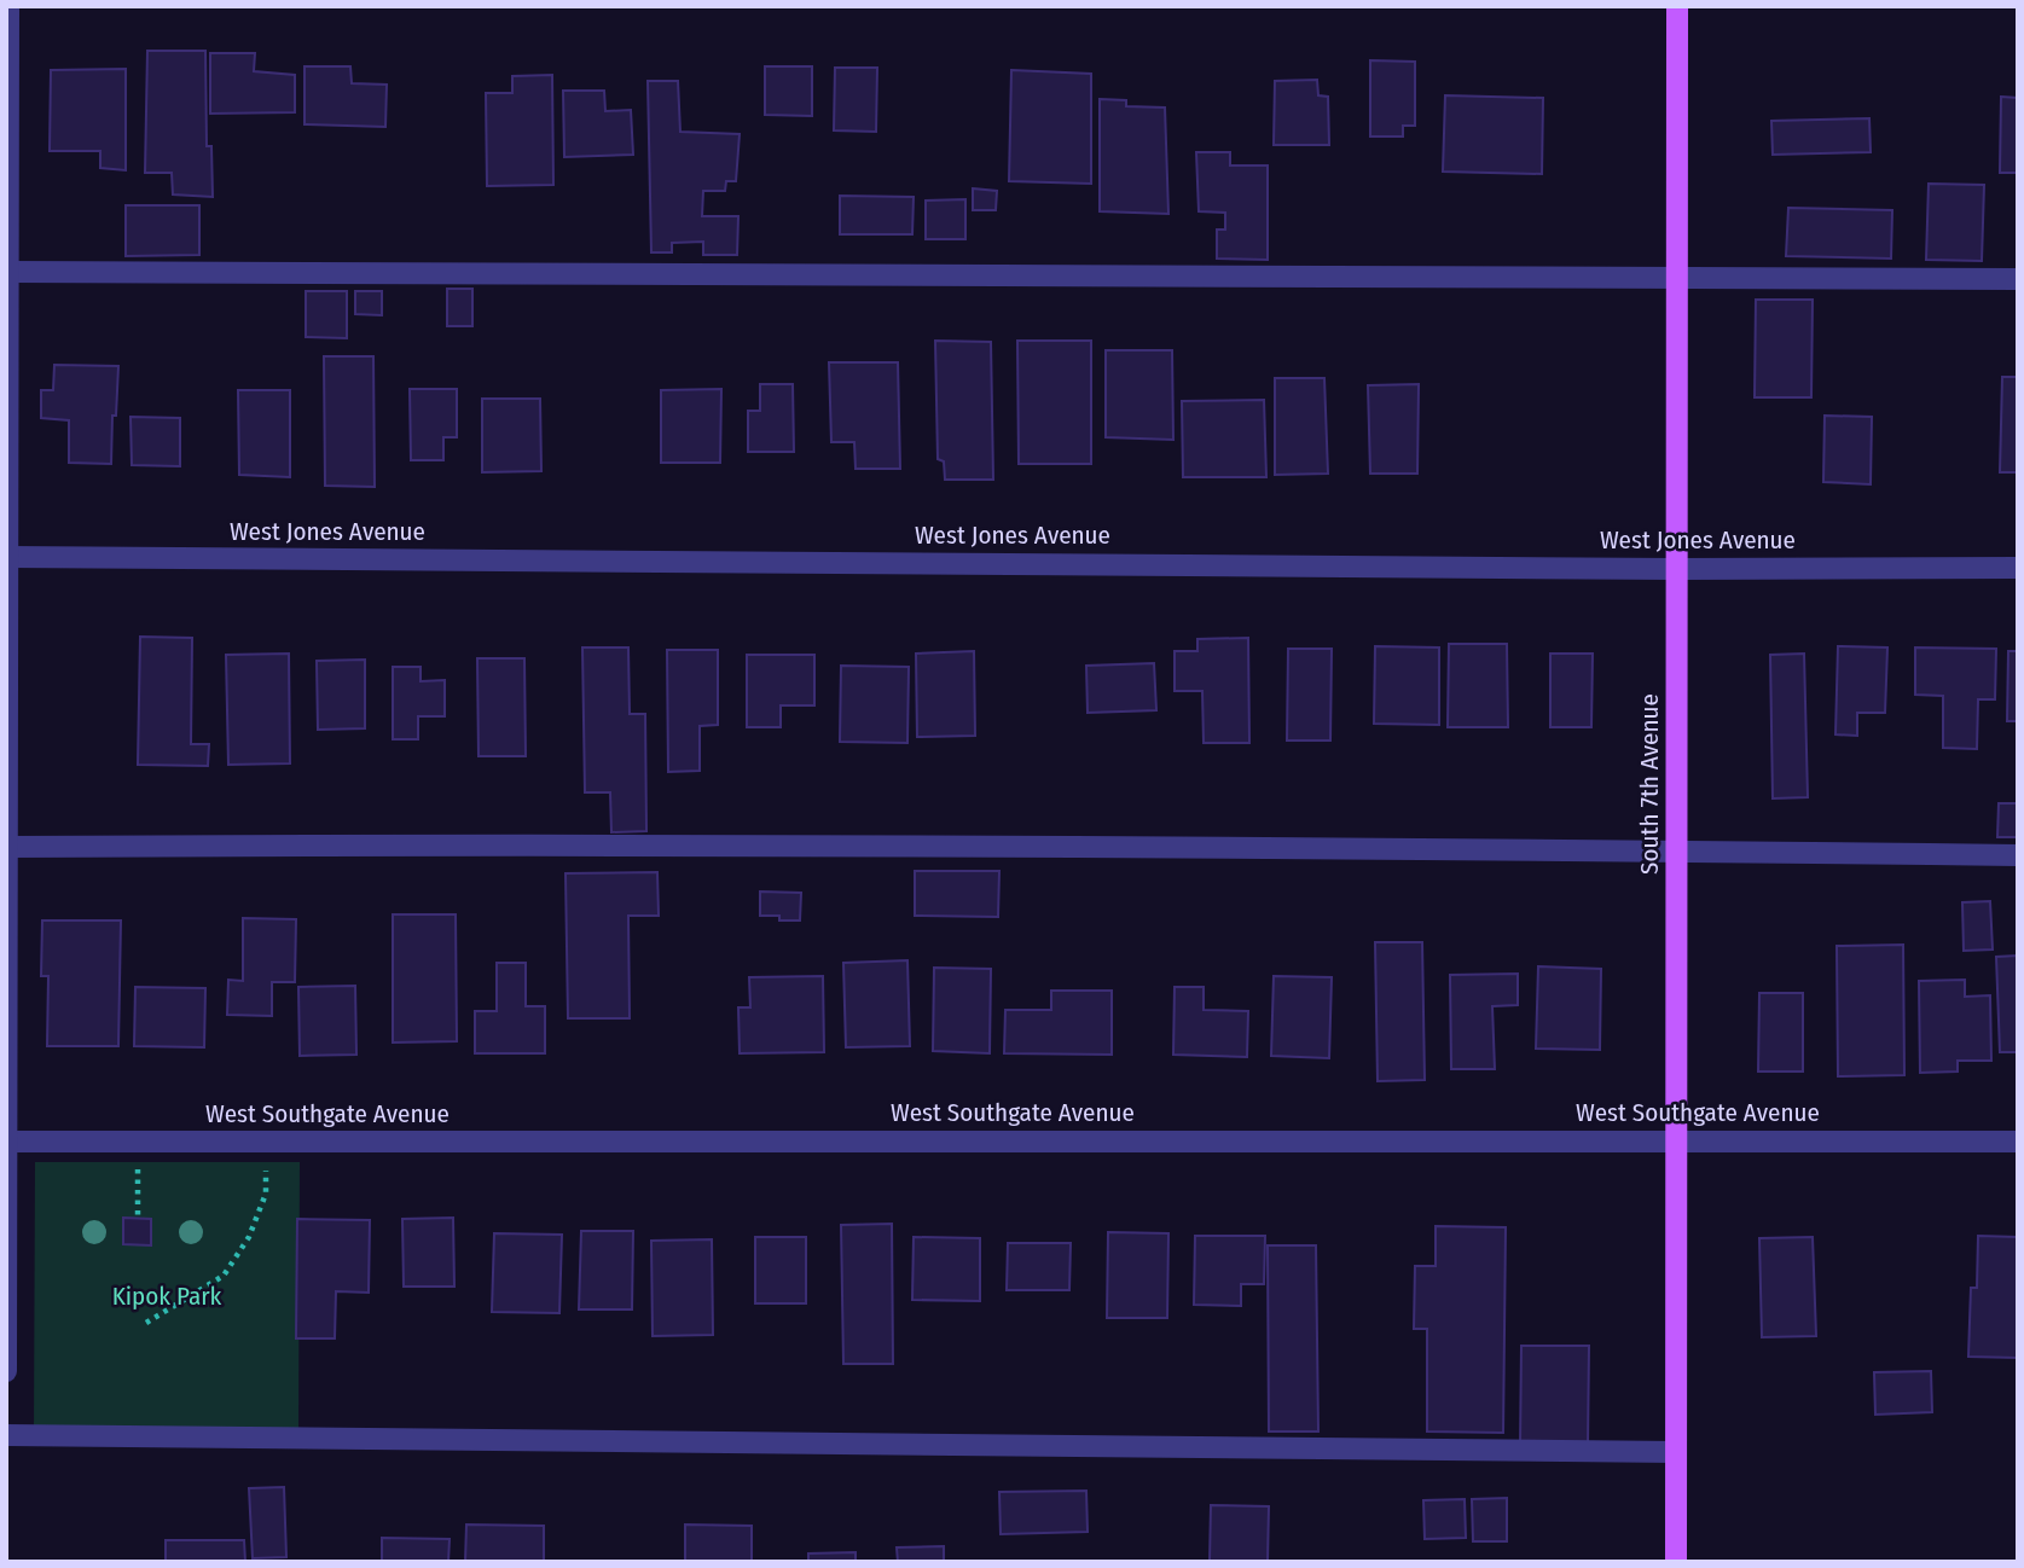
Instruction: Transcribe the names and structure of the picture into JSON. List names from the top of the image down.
{
  "streets": {
    "main road": ["South 7th Avenue"],
    "street": ["West Jones Avenue", "West Southgate Avenue"]
  },
  "crossings": [
    ["West Jones Avenue", "South 7th Avenue"],
    ["South 7th Avenue", "West Southgate Avenue"]
  ],
  "parks": ["Kipok Park"]
}
